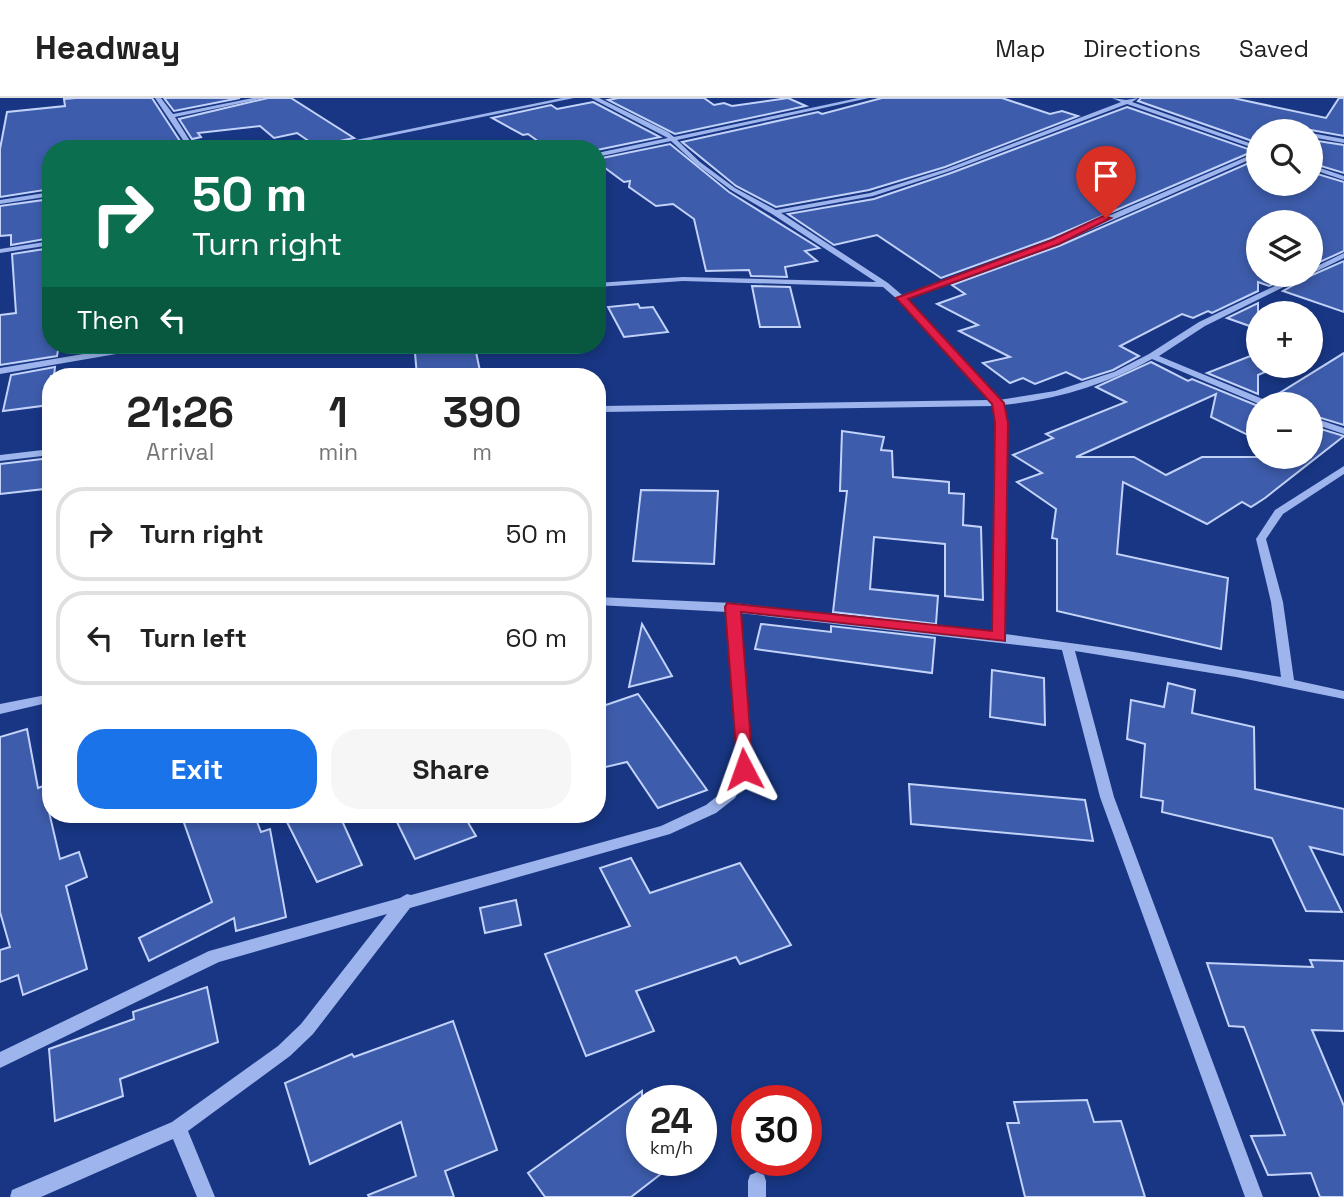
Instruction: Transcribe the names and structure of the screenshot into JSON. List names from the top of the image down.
{
  "page": {
    "header": "Headway",
    "nav": ["Map", "Directions", "Saved"],
    "map_buttons": ["+", "−"],
    "turn": ["50 m", "Turn right"],
    "then": "Then",
    "eta": [
      "21:26",
      "Arrival",
      "1",
      "min",
      "390",
      "m"
    ],
    "list": [
      {
        "name": "Turn right",
        "value": "50 m"
      },
      {
        "name": "Turn left",
        "value": "60 m"
      }
    ],
    "buttons": ["Exit", "Share"],
    "speed": "24 km/h",
    "limit": "30"
  }
}
